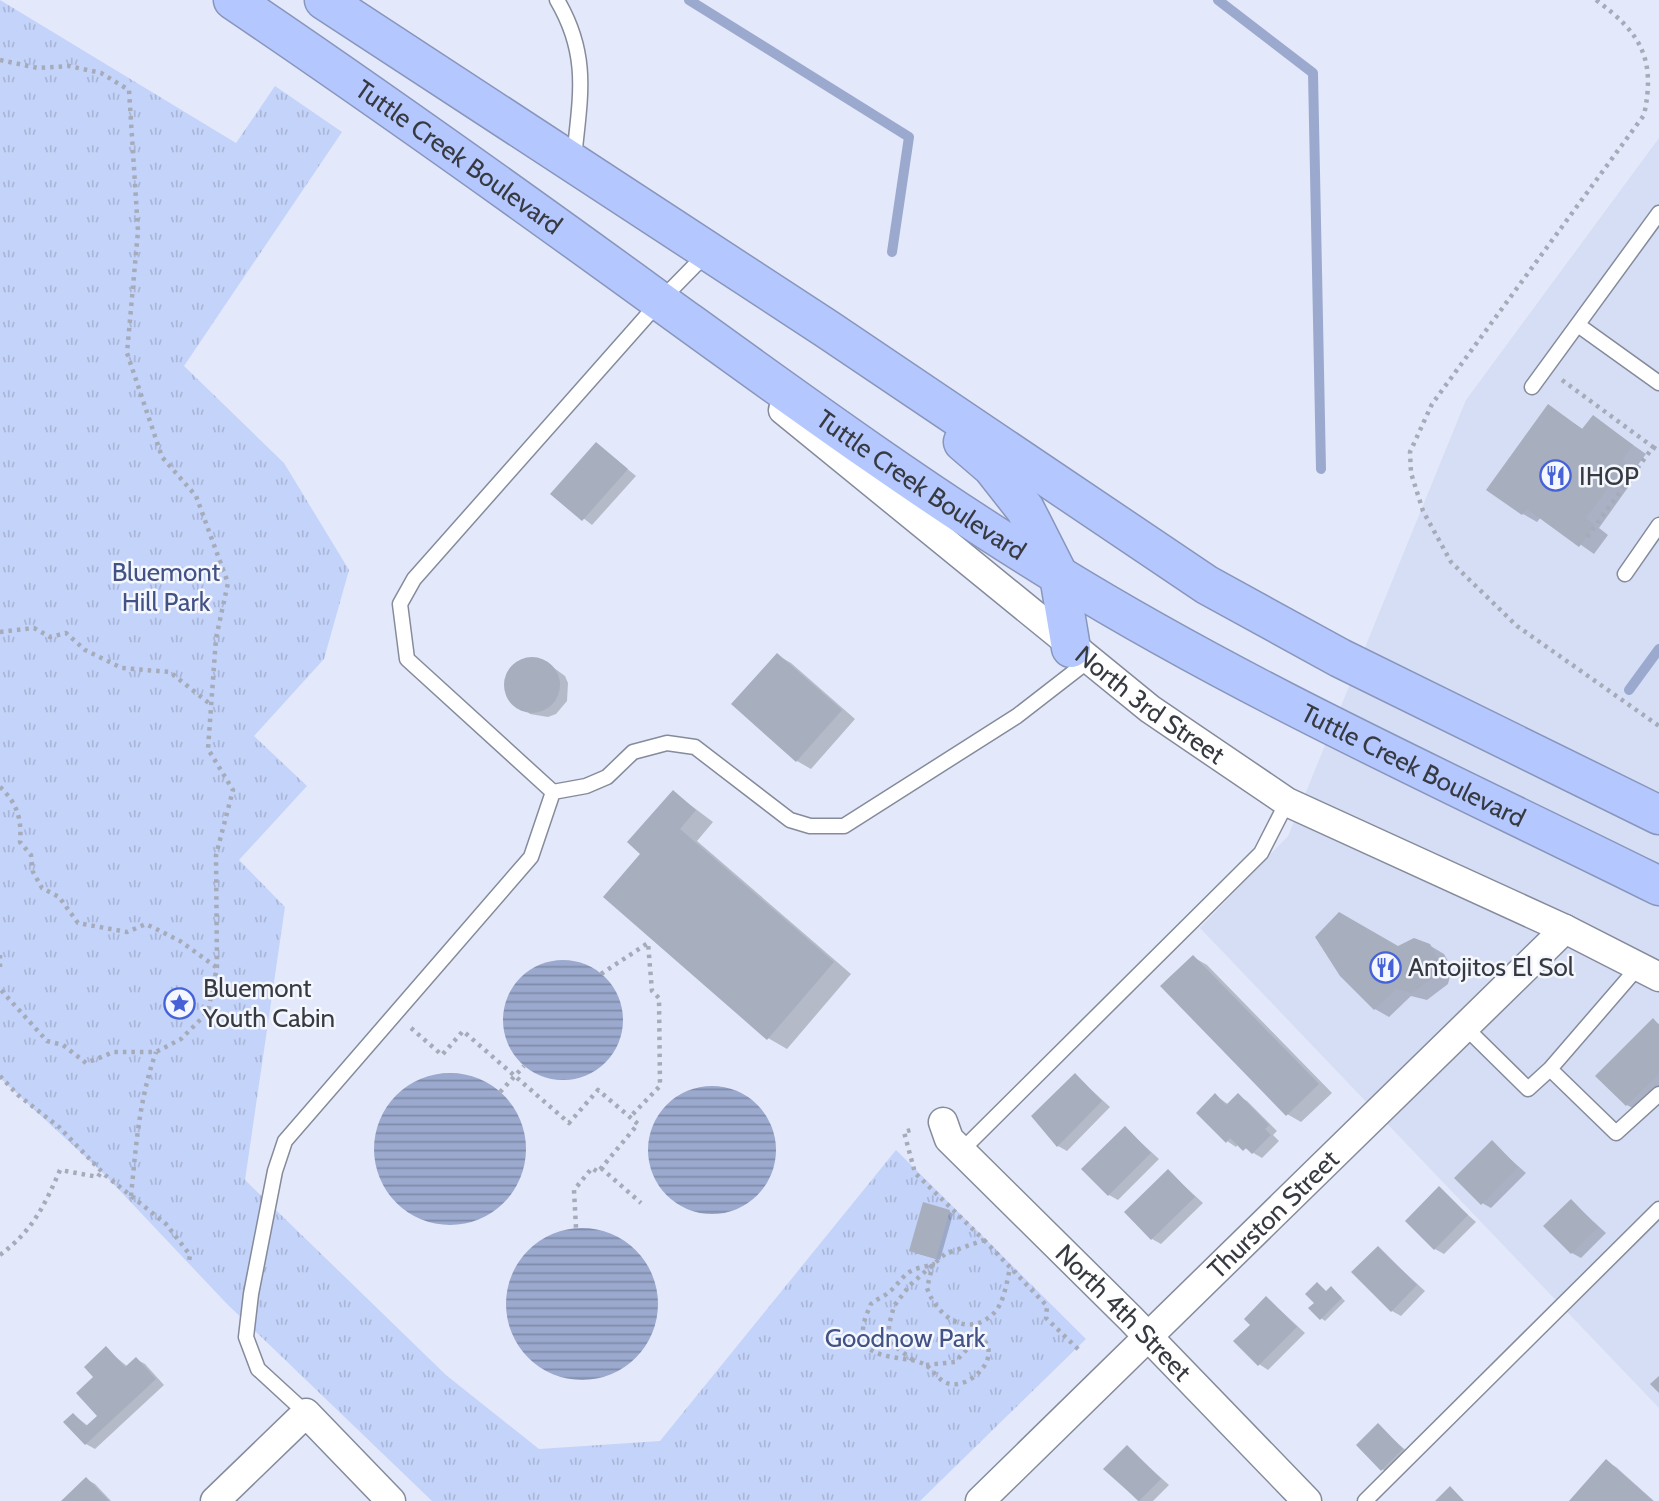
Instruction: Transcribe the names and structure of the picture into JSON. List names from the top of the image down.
{
  "streets": {
    "highway": ["Tuttle Creek Boulevard"],
    "street": ["North 3rd Street", "Thurston Street", "North 4th Street"]
  },
  "crossings": [
    ["Tuttle Creek Boulevard", "North 3rd Street"],
    ["North 3rd Street", "Thurston Street"],
    ["Thurston Street", "North 4th Street"]
  ],
  "parks": ["Bluemont Hill Park", "Goodnow Park"],
  "places": {
    "restaurant": ["IHOP", "Antojitos El Sol"],
    "place": ["Bluemont Youth Cabin"]
  }
}
